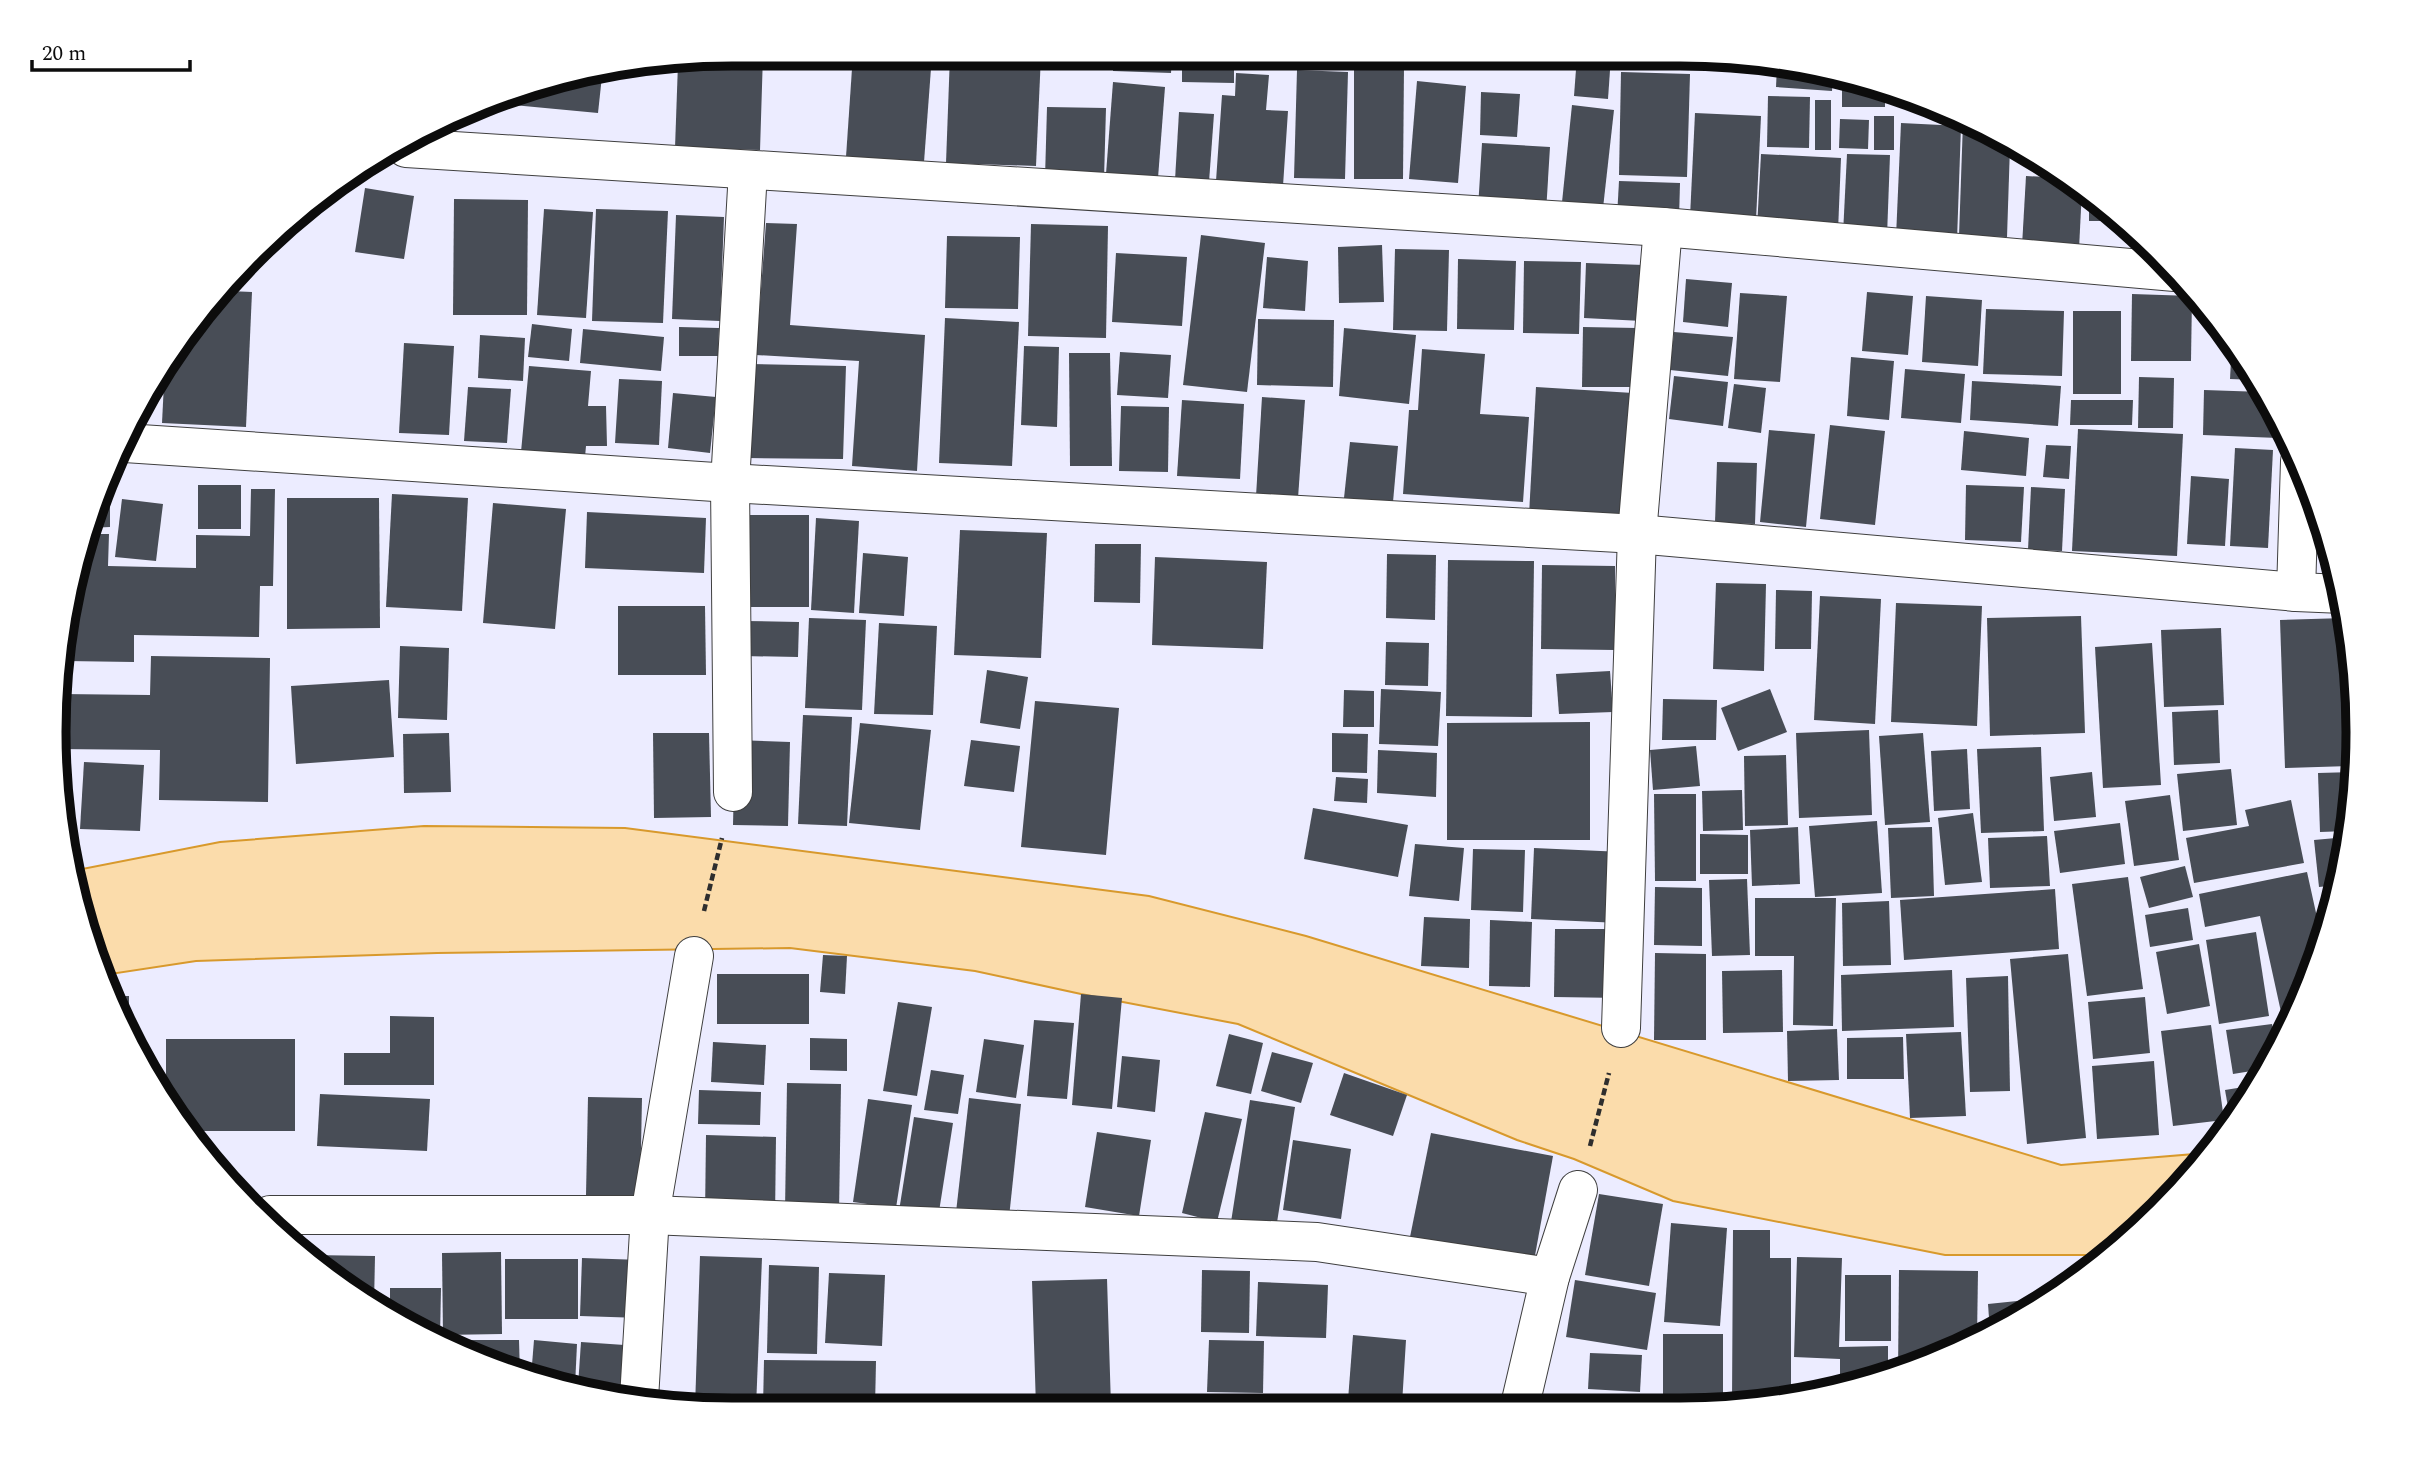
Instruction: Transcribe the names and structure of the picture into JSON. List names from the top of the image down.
{
  "scale_bar": "20 m"
}
